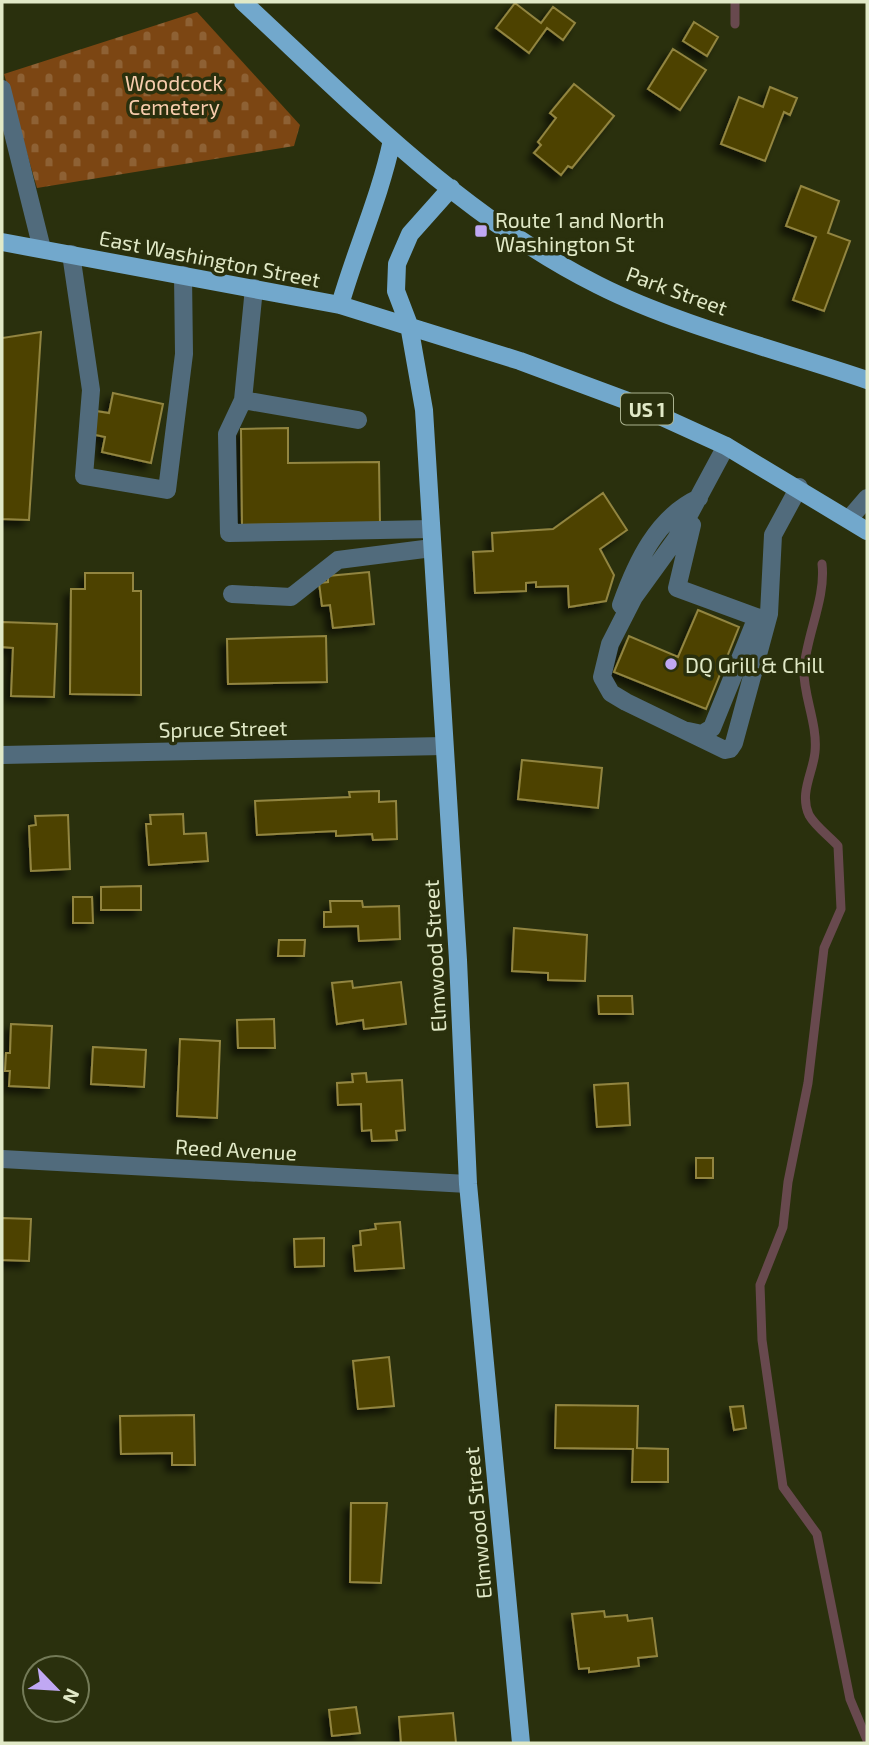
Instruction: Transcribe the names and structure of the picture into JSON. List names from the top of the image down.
{
  "streets": {
    "main road": [
      "East Washington Street",
      "Park Street",
      "US 1",
      "Elmwood Street"
    ],
    "street": ["Spruce Street", "Reed Avenue"]
  },
  "crossings": [
    ["East Washington Street", "US 1"],
    ["East Washington Street", "Elmwood Street"],
    ["Park Street", "Elmwood Street"],
    ["US 1", "Elmwood Street"],
    ["Spruce Street", "Elmwood Street"],
    ["Elmwood Street", "Reed Avenue"]
  ],
  "parks": ["Woodcock Cemetery"],
  "places": {
    "transit": ["Route 1 and North Washington St"],
    "other": ["DQ Grill & Chill"]
  },
  "north": "bottom right"
}
